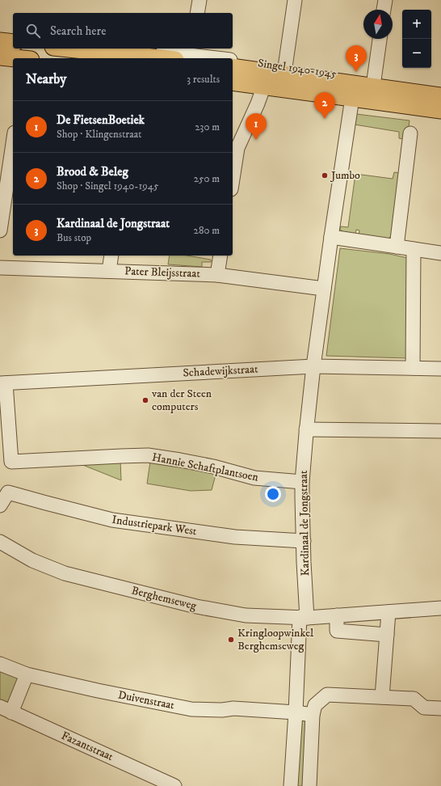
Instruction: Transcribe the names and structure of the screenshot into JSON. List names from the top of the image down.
{
  "streets": {
    "main road": ["Singel 1940-1945"],
    "street": [
      "Pater Bleijsstraat",
      "Schadewijkstraat",
      "Hannie Schaftplantsoen",
      "Kardinaal de Jongstraat",
      "Industriepark West",
      "Berghemseweg",
      "Duivenstraat",
      "Fazantstraat"
    ]
  },
  "crossings": [
    ["Schadewijkstraat", "Hannie Schaftplantsoen"],
    ["Schadewijkstraat", "Kardinaal de Jongstraat"],
    ["Hannie Schaftplantsoen", "Kardinaal de Jongstraat"],
    ["Kardinaal de Jongstraat", "Industriepark West"],
    ["Kardinaal de Jongstraat", "Berghemseweg"],
    ["Kardinaal de Jongstraat", "Duivenstraat"]
  ],
  "places": ["Jumbo", "van der Steen computers", "Kringloopwinkel Berghemseweg"],
  "north": "top",
  "page": {
    "map_buttons": ["+", "−"],
    "search": "Search here",
    "pins": ["3", "2", "1"],
    "heading": ["Nearby", "3 results"],
    "list": [
      {
        "mark": "1",
        "name": "De FietsenBoetiek",
        "note": "Shop · Klingenstraat",
        "value": "230 m"
      },
      {
        "mark": "2",
        "name": "Brood & Beleg",
        "note": "Shop · Singel 1940-1945",
        "value": "250 m"
      },
      {
        "mark": "3",
        "name": "Kardinaal de Jongstraat",
        "note": "Bus stop",
        "value": "280 m"
      }
    ]
  }
}
